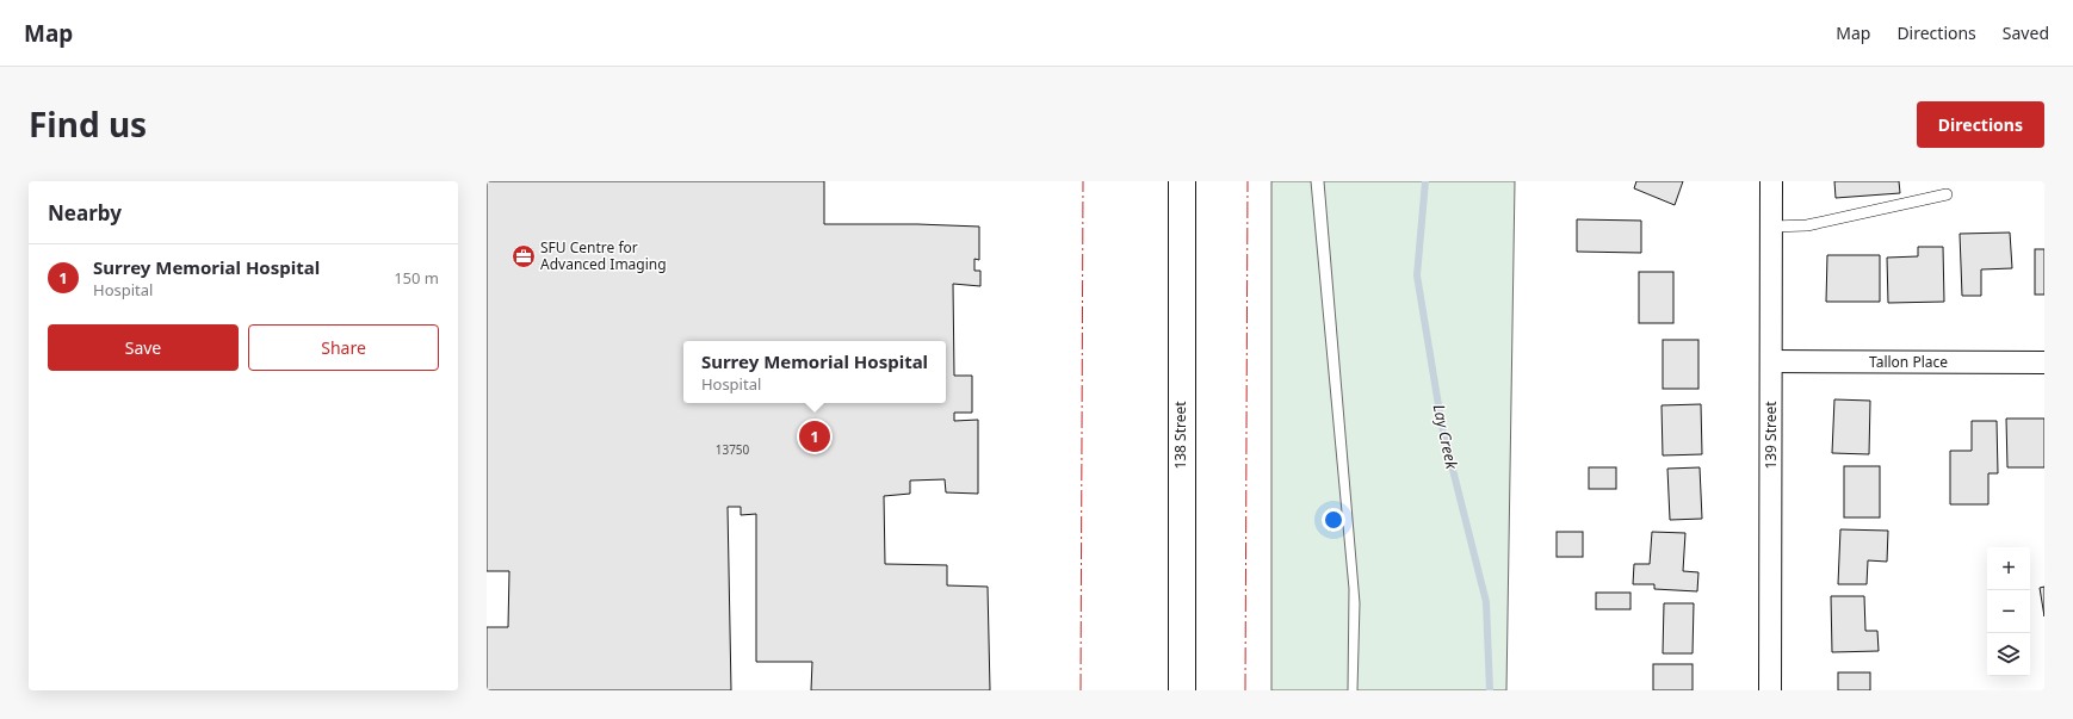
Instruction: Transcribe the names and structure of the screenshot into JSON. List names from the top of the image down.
{
  "streets": {
    "street": ["Tallon Place", "138 Street", "139 Street"]
  },
  "crossings": [
    ["Tallon Place", "139 Street"]
  ],
  "water": ["Lay Creek"],
  "places": {
    "office": ["SFU Centre for Advanced Imaging"]
  },
  "house_numbers": ["13750"],
  "page": {
    "header": "Map",
    "nav": ["Map", "Directions", "Saved"],
    "title": "Find us",
    "buttons": [
      "Directions",
      ["Save", "Share"]
    ],
    "heading": "Nearby",
    "list": [
      {
        "mark": "1",
        "name": "Surrey Memorial Hospital",
        "note": "Hospital",
        "value": "150 m"
      }
    ],
    "popup": ["Surrey Memorial Hospital", "Hospital"],
    "pins": "1",
    "map_buttons": ["+", "−"]
  }
}
